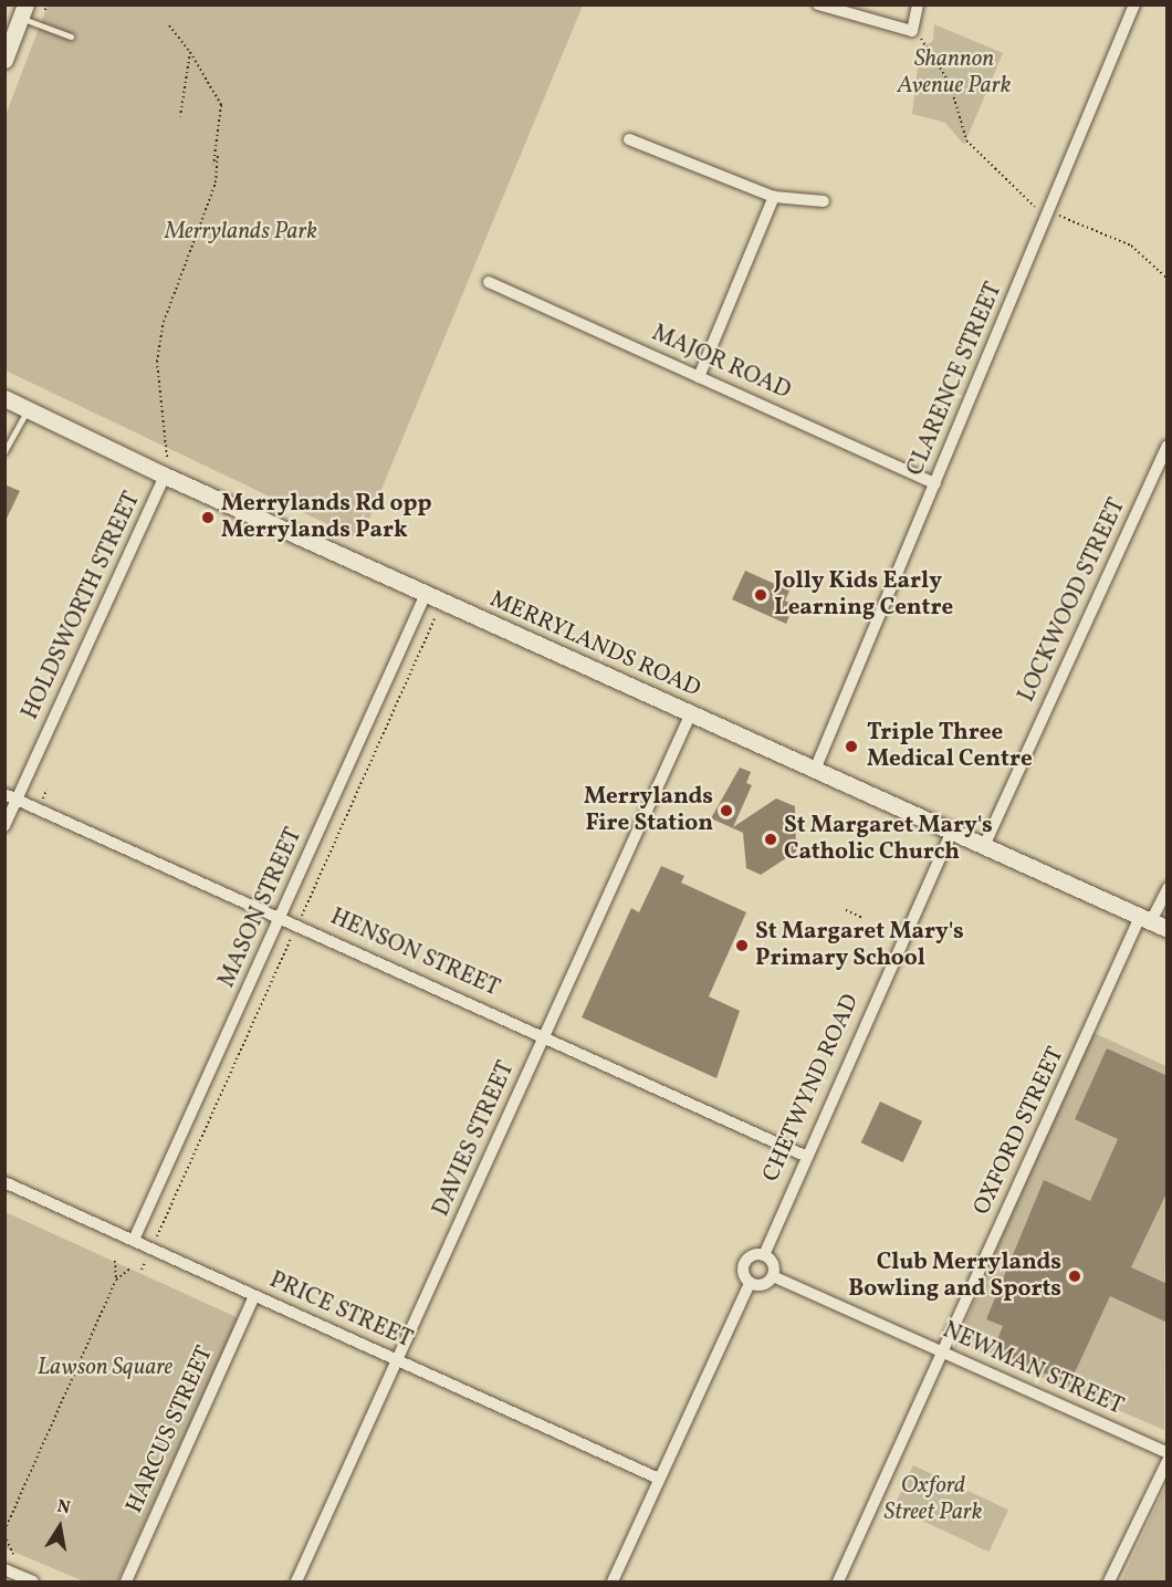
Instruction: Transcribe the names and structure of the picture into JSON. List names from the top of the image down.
{
  "streets": {
    "main road": ["MERRYLANDS ROAD"],
    "street": [
      "MAJOR ROAD",
      "CLARENCE STREET",
      "LOCKWOOD STREET",
      "HOLDSWORTH STREET",
      "MASON STREET",
      "HENSON STREET",
      "CHETWYND ROAD",
      "OXFORD STREET",
      "DAVIES STREET",
      "PRICE STREET",
      "NEWMAN STREET",
      "HARCUS STREET"
    ]
  },
  "crossings": [
    ["MAJOR ROAD", "CLARENCE STREET"],
    ["CLARENCE STREET", "MERRYLANDS ROAD"],
    ["LOCKWOOD STREET", "MERRYLANDS ROAD"],
    ["HOLDSWORTH STREET", "MERRYLANDS ROAD"],
    ["HOLDSWORTH STREET", "HENSON STREET"],
    ["MERRYLANDS ROAD", "MASON STREET"],
    ["MERRYLANDS ROAD", "CHETWYND ROAD"],
    ["MERRYLANDS ROAD", "OXFORD STREET"],
    ["MERRYLANDS ROAD", "DAVIES STREET"],
    ["MASON STREET", "HENSON STREET"],
    ["MASON STREET", "PRICE STREET"],
    ["HENSON STREET", "CHETWYND ROAD"],
    ["HENSON STREET", "DAVIES STREET"],
    ["CHETWYND ROAD", "NEWMAN STREET"],
    ["OXFORD STREET", "NEWMAN STREET"],
    ["DAVIES STREET", "PRICE STREET"],
    ["PRICE STREET", "HARCUS STREET"]
  ],
  "parks": [
    "Shannon Avenue Park",
    "Merrylands Park",
    "Lawson Square",
    "Oxford Street Park"
  ],
  "places": [
    "Merrylands Rd opp Merrylands Park",
    "Jolly Kids Early Learning Centre",
    "Triple Three Medical Centre",
    "Merrylands Fire Station",
    "St Margaret Mary's Catholic Church",
    "St Margaret Mary's Primary School",
    "Club Merrylands Bowling and Sports"
  ],
  "north": "top"
}
